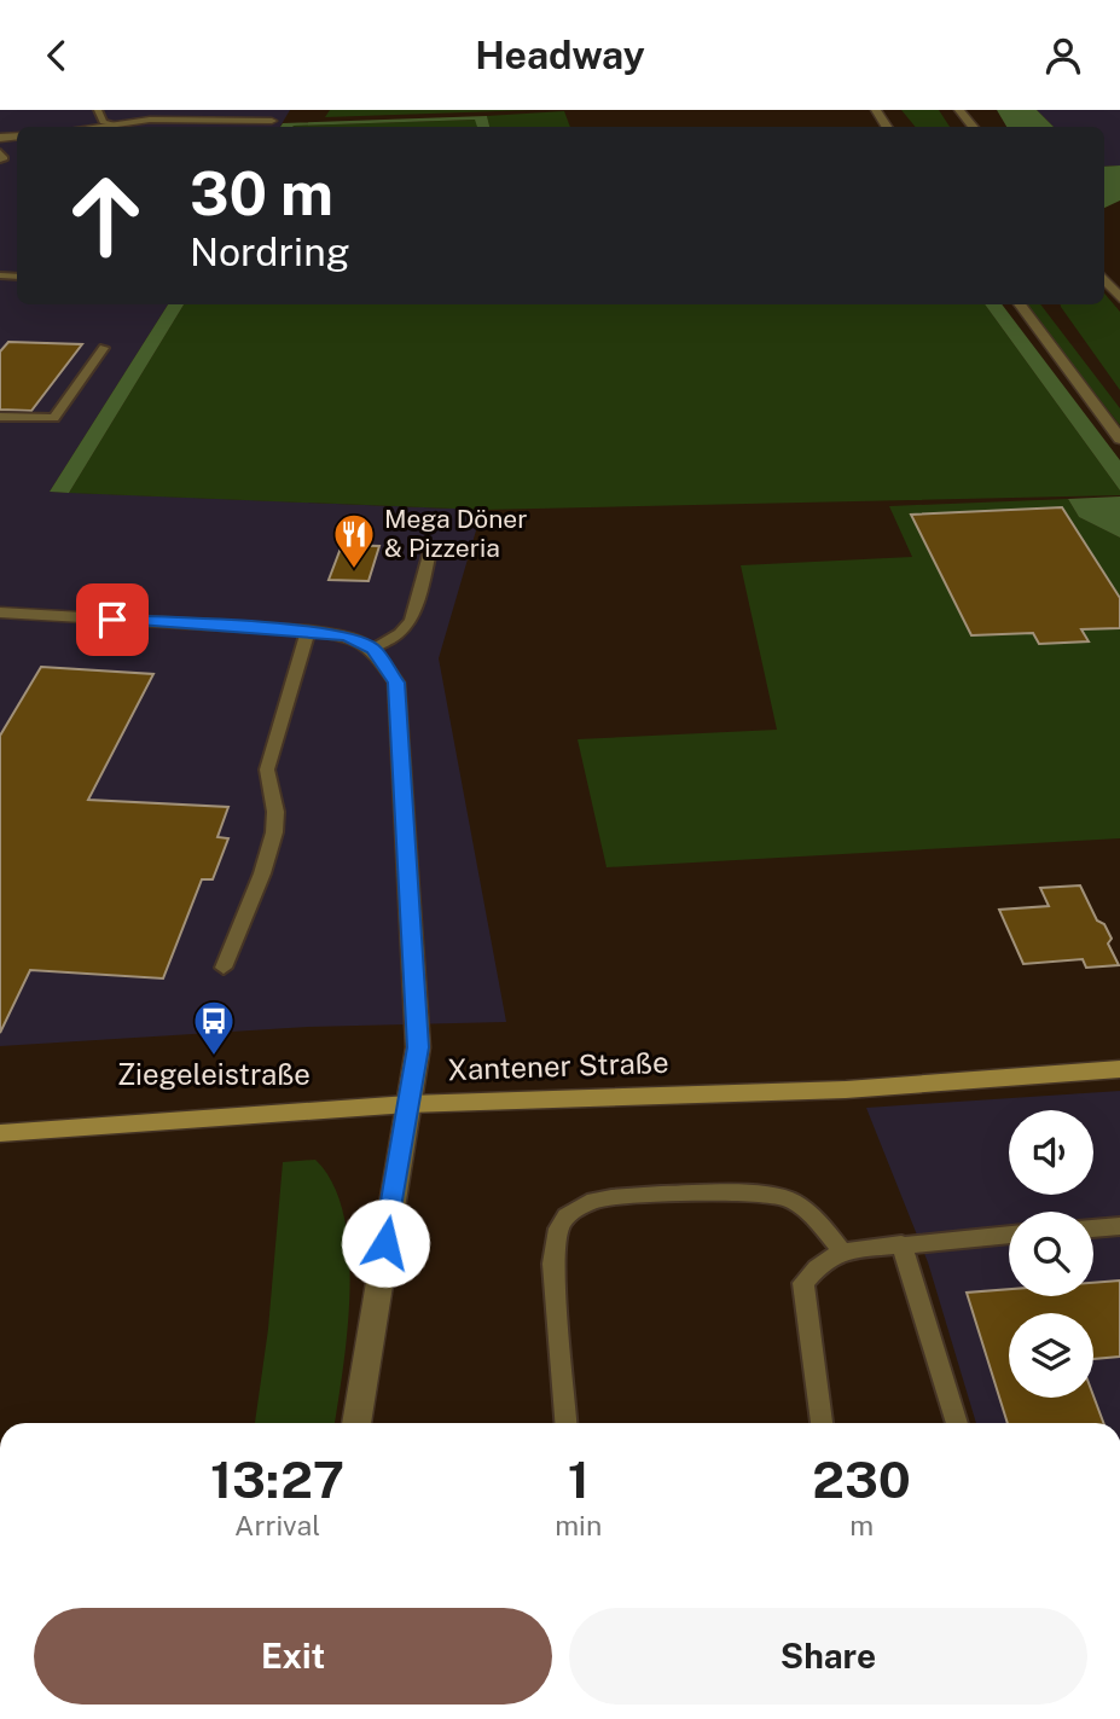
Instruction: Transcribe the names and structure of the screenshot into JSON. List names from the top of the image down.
{
  "streets": {
    "main road": ["Xantener Straße"]
  },
  "places": {
    "restaurant": ["Mega Döner & Pizzeria"],
    "bus stop": ["Ziegeleistraße"]
  },
  "page": {
    "header": "Headway",
    "turn": ["30 m", "Nordring"],
    "eta": [
      "13:27",
      "Arrival",
      "1",
      "min",
      "230",
      "m"
    ],
    "buttons": ["Exit", "Share"]
  }
}
